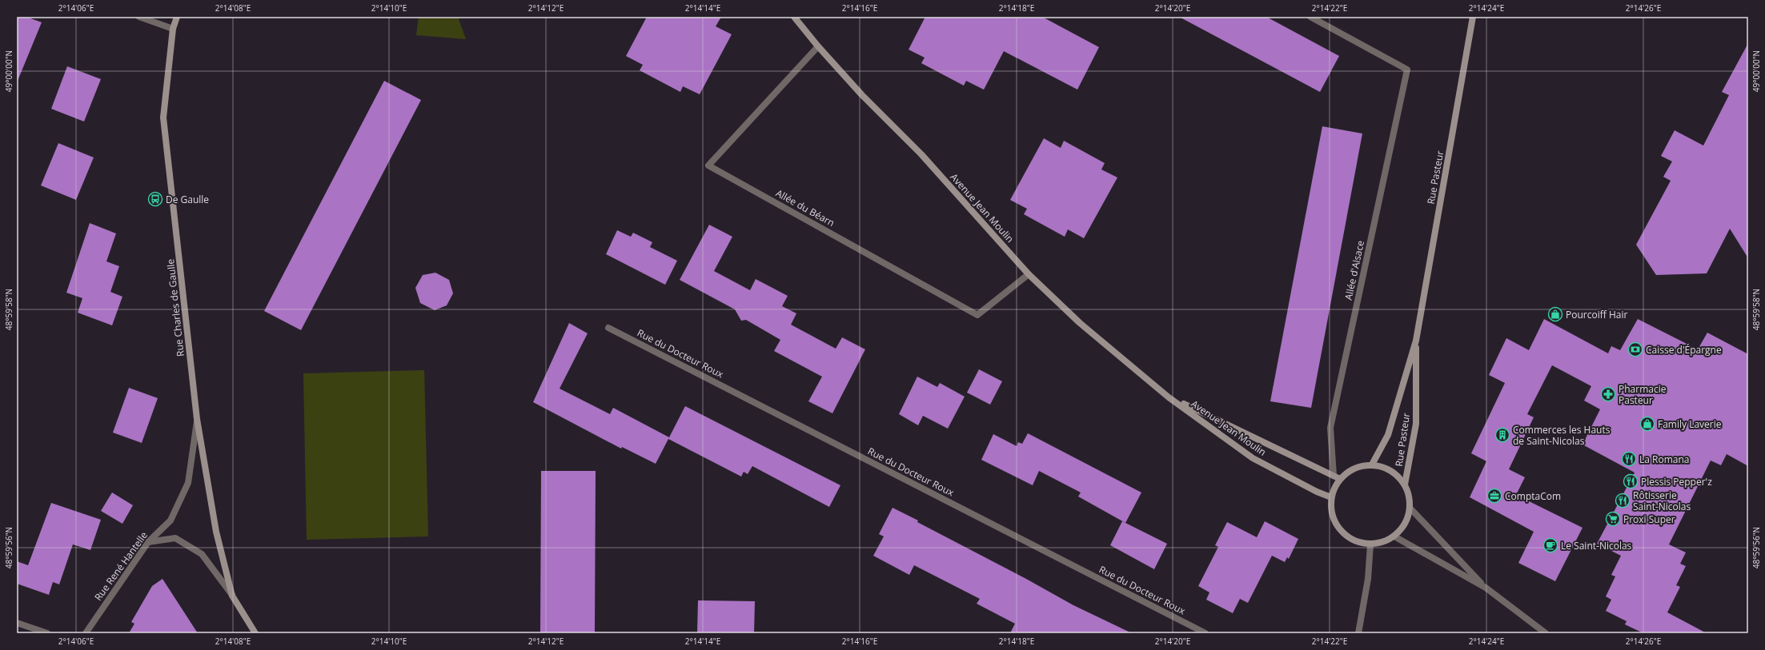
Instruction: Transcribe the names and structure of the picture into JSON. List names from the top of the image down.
{
  "streets": {
    "street": [
      "Rue Pasteur",
      "Allée du Béarn",
      "Avenue Jean Moulin",
      "Allée d'Alsace",
      "Rue Charles de Gaulle",
      "Rue du Docteur Roux",
      "Rue René Hantelle"
    ]
  },
  "crossings": [
    ["Rue Pasteur", "Avenue Jean Moulin"],
    ["Allée du Béarn", "Avenue Jean Moulin"],
    ["Avenue Jean Moulin", "Allée d'Alsace"],
    ["Rue Charles de Gaulle", "Rue René Hantelle"]
  ],
  "places": {
    "bus stop": ["De Gaulle"],
    "shop": ["Pourcoiff Hair", "Family Laverie"],
    "bank": ["Caisse d'Épargne"],
    "pharmacy": ["Pharmacie Pasteur"],
    "building": ["Commerces les Hauts de Saint-Nicolas"],
    "restaurant": ["La Romana", "Plessis Pepper'z", "Rôtisserie Saint-Nicolas"],
    "office": ["ComptaCom"],
    "supermarket": ["Proxi Super"],
    "cafe": ["Le Saint-Nicolas"]
  },
  "coordinates": [
    "2°14'06\"E",
    "2°14'08\"E",
    "2°14'10\"E",
    "2°14'12\"E",
    "2°14'14\"E",
    "2°14'16\"E",
    "2°14'18\"E",
    "2°14'20\"E",
    "2°14'22\"E",
    "2°14'24\"E",
    "2°14'26\"E",
    "49°00'00\"N",
    "48°59'58\"N",
    "48°59'56\"N"
  ]
}
